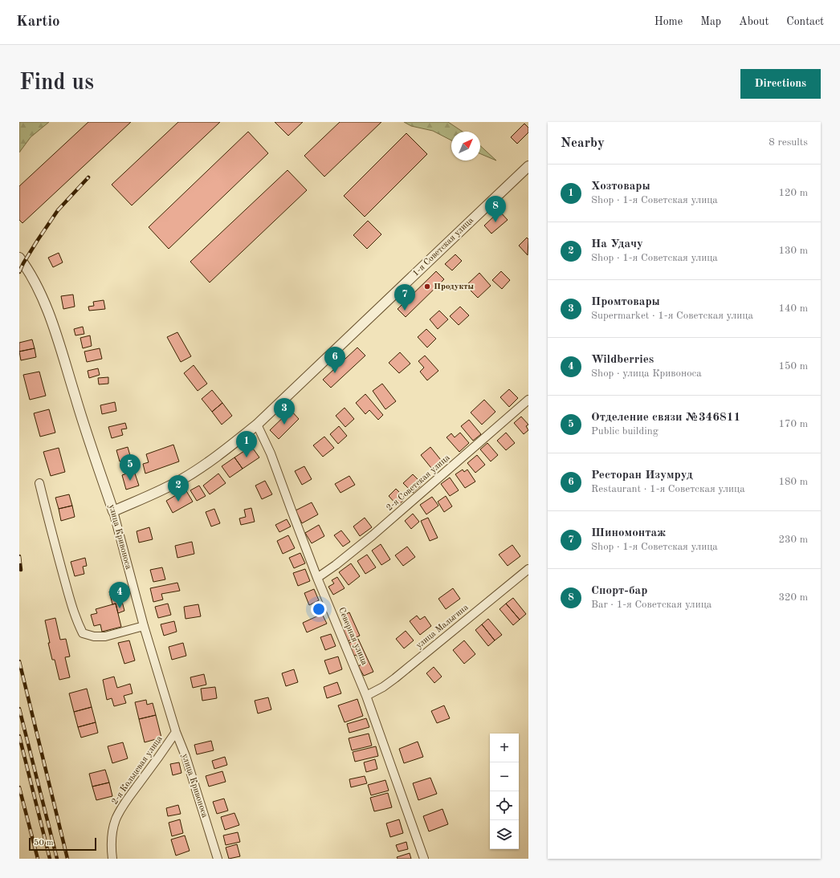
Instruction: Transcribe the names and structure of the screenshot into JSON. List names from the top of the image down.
{
  "streets": {
    "street": [
      "1-я Советская улица",
      "2-я Советская улица",
      "улица Кривоноса",
      "улица Малыгина",
      "Северная улица",
      "2-я Кольцевая улица"
    ]
  },
  "crossings": [
    ["1-я Советская улица", "улица Кривоноса"],
    ["1-я Советская улица", "Северная улица"],
    ["2-я Советская улица", "Северная улица"],
    ["улица Кривоноса", "2-я Кольцевая улица"],
    ["улица Малыгина", "Северная улица"]
  ],
  "places": ["Продукты"],
  "scale_bar": "50 m",
  "north": "top right",
  "page": {
    "header": "Kartio",
    "nav": [
      "Home",
      "Map",
      "About",
      "Contact"
    ],
    "buttons": "Directions",
    "title": "Find us",
    "heading": ["Nearby", "8 results"],
    "list": [
      {
        "mark": "1",
        "name": "Хозтовары",
        "note": "Shop · 1-я Советская улица",
        "value": "120 m"
      },
      {
        "mark": "2",
        "name": "На Удачу",
        "note": "Shop · 1-я Советская улица",
        "value": "130 m"
      },
      {
        "mark": "3",
        "name": "Промтовары",
        "note": "Supermarket · 1-я Советская улица",
        "value": "140 m"
      },
      {
        "mark": "4",
        "name": "Wildberries",
        "note": "Shop · улица Кривоноса",
        "value": "150 m"
      },
      {
        "mark": "5",
        "name": "Отделение связи №346811",
        "note": "Public building",
        "value": "170 m"
      },
      {
        "mark": "6",
        "name": "Ресторан Изумруд",
        "note": "Restaurant · 1-я Советская улица",
        "value": "180 m"
      },
      {
        "mark": "7",
        "name": "Шиномонтаж",
        "note": "Shop · 1-я Советская улица",
        "value": "230 m"
      },
      {
        "mark": "8",
        "name": "Спорт-бар",
        "note": "Bar · 1-я Советская улица",
        "value": "320 m"
      }
    ],
    "pins": [
      "8",
      "7",
      "6",
      "3",
      "1",
      "5",
      "2",
      "4"
    ],
    "map_buttons": ["+", "−"],
    "scale": "50 m"
  }
}
